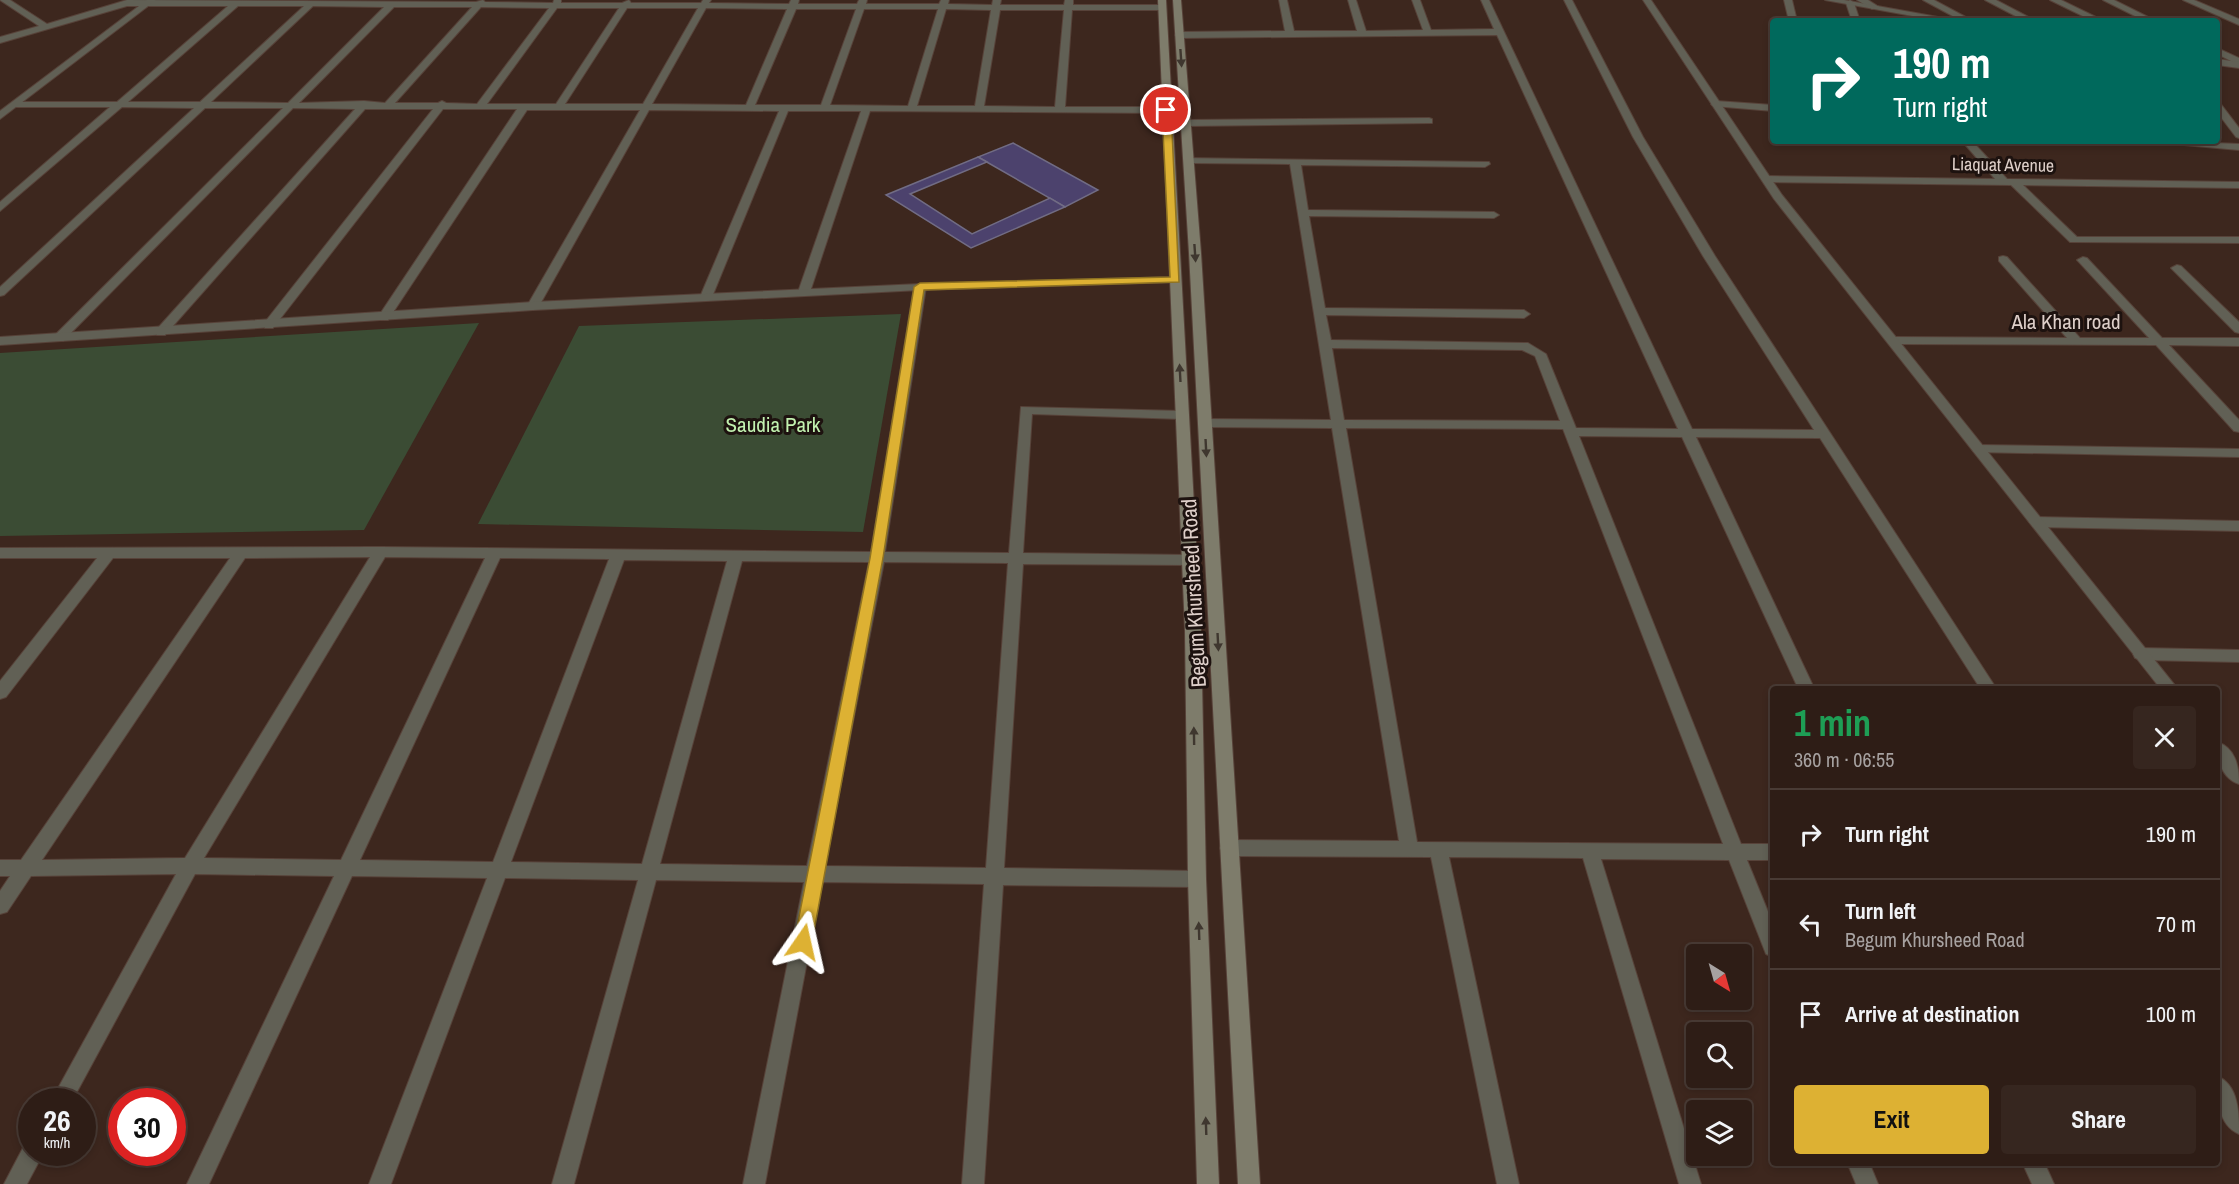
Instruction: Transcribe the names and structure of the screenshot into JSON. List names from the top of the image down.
{
  "streets": {
    "main road": ["Begum Khursheed Road"],
    "street": ["Liaquat Avenue", "Ala Khan road"]
  },
  "parks": ["Saudia Park"],
  "north": "bottom right",
  "page": {
    "turn": ["190 m", "Turn right"],
    "heading": ["1 min", "360 m · 06:55"],
    "list": [
      {
        "name": "Turn right",
        "value": "190 m"
      },
      {
        "name": "Turn left",
        "note": "Begum Khursheed Road",
        "value": "70 m"
      },
      {
        "name": "Arrive at destination",
        "value": "100 m"
      }
    ],
    "buttons": ["Exit", "Share"],
    "speed": "26 km/h",
    "limit": "30"
  }
}
